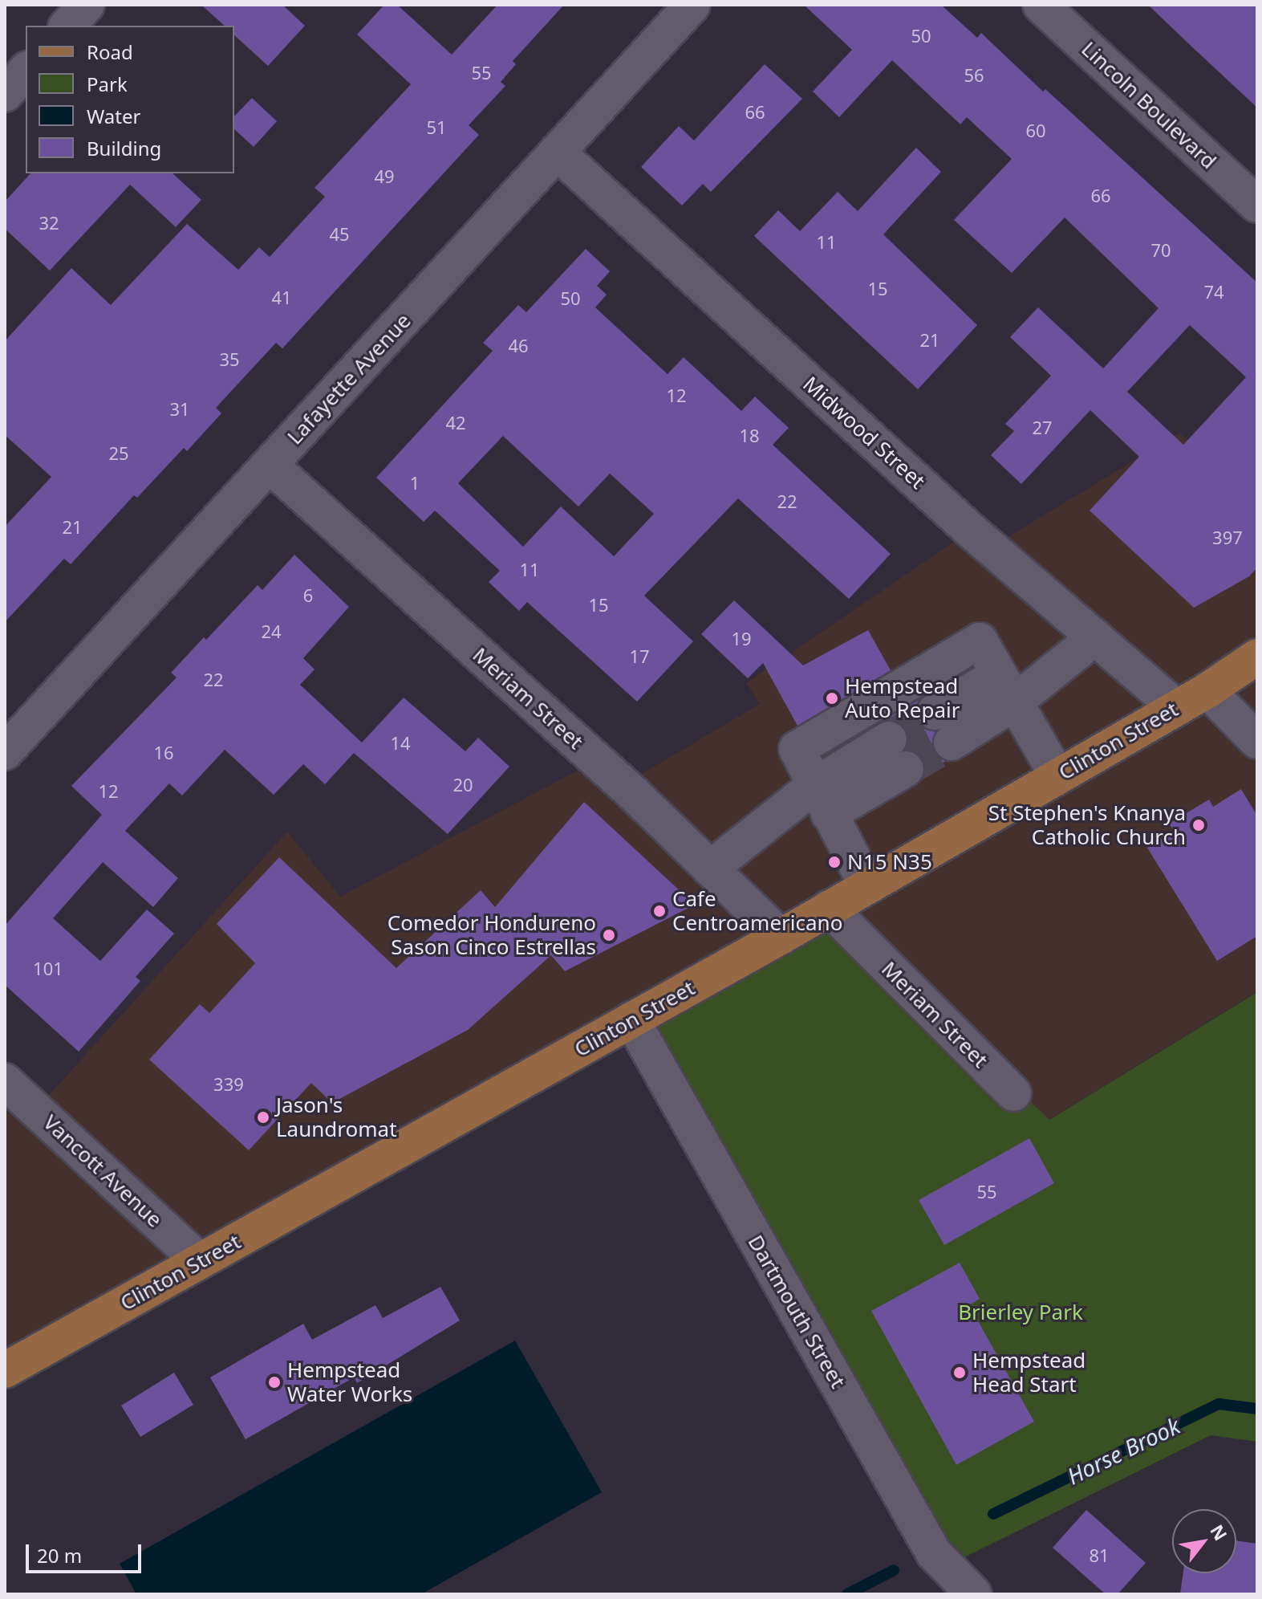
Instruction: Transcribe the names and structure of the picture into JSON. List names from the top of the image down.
{
  "streets": {
    "main road": ["Clinton Street"],
    "street": [
      "Lincoln Boulevard",
      "Lafayette Avenue",
      "Midwood Street",
      "Meriam Street",
      "Vancott Avenue",
      "Dartmouth Street"
    ]
  },
  "crossings": [
    ["Lafayette Avenue", "Midwood Street"],
    ["Lafayette Avenue", "Meriam Street"],
    ["Midwood Street", "Clinton Street"],
    ["Meriam Street", "Clinton Street"],
    ["Clinton Street", "Vancott Avenue"],
    ["Clinton Street", "Dartmouth Street"]
  ],
  "water": ["Horse Brook"],
  "parks": ["Brierley Park"],
  "places": [
    "Hempstead Auto Repair",
    "St Stephen's Knanya Catholic Church",
    "N15 N35",
    "Cafe Centroamericano",
    "Comedor Hondureno Sason Cinco Estrellas",
    "Jason's Laundromat",
    "Hempstead Head Start",
    "Hempstead Water Works"
  ],
  "house_numbers": [
    "50",
    "55",
    "56",
    "66",
    "51",
    "60",
    "49",
    "66",
    "32",
    "45",
    "11",
    "70",
    "15",
    "74",
    "41",
    "50",
    "21",
    "46",
    "35",
    "12",
    "31",
    "42",
    "27",
    "18",
    "25",
    "1",
    "22",
    "21",
    "397",
    "11",
    "6",
    "15",
    "24",
    "19",
    "17",
    "22",
    "14",
    "16",
    "20",
    "12",
    "101",
    "339",
    "55",
    "81"
  ],
  "legend": [
    "Road",
    "Park",
    "Water",
    "Building"
  ],
  "scale_bar": "20 m",
  "north": "top right"
}
